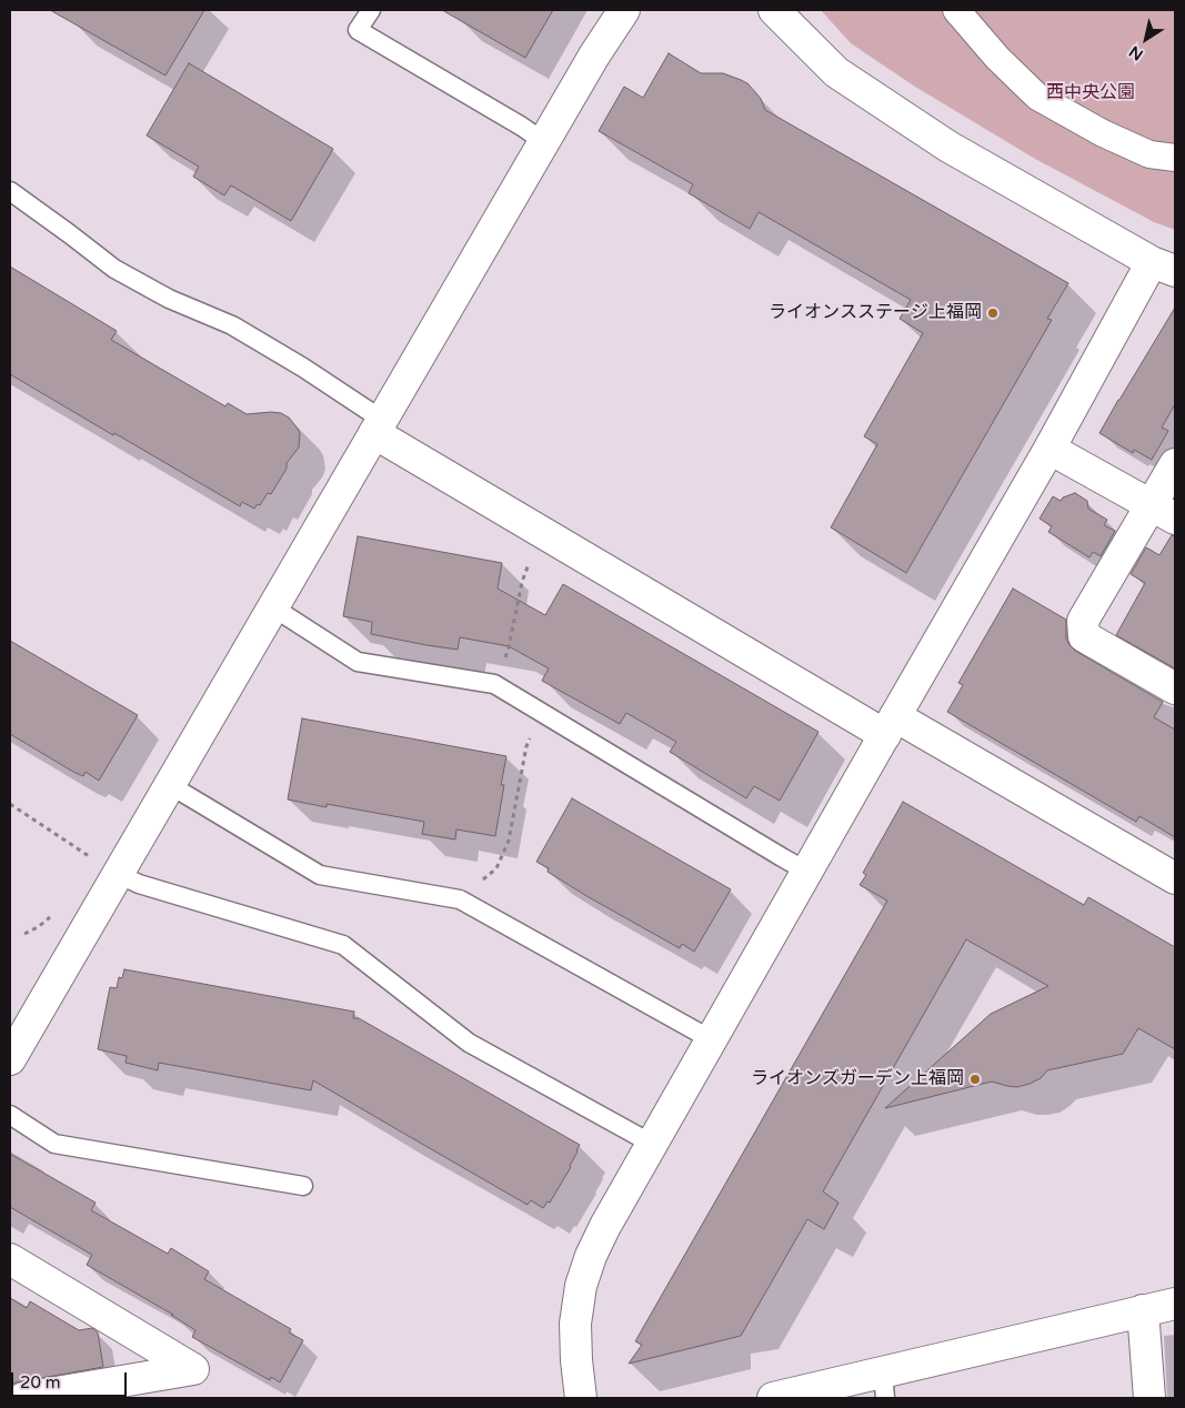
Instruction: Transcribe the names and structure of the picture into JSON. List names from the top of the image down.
{
  "parks": ["西中央公園"],
  "places": ["ライオンスステージ上福岡", "ライオンズガーデン上福岡"],
  "scale_bar": "20 m",
  "north": "bottom left"
}
